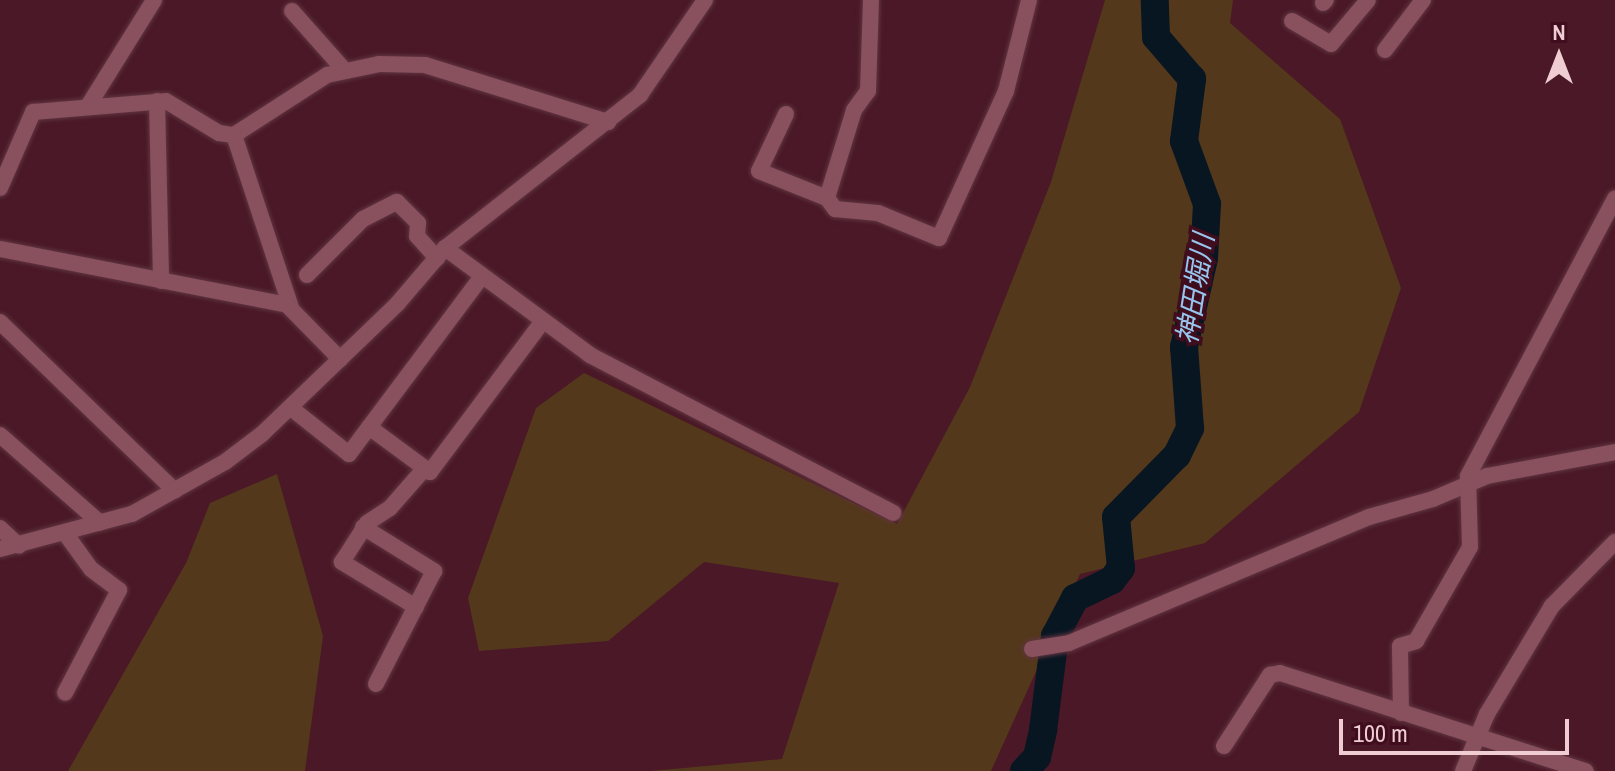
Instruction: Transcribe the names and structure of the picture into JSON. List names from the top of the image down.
{
  "water": ["神田堀川"],
  "scale_bar": "100 m",
  "north": "top"
}
